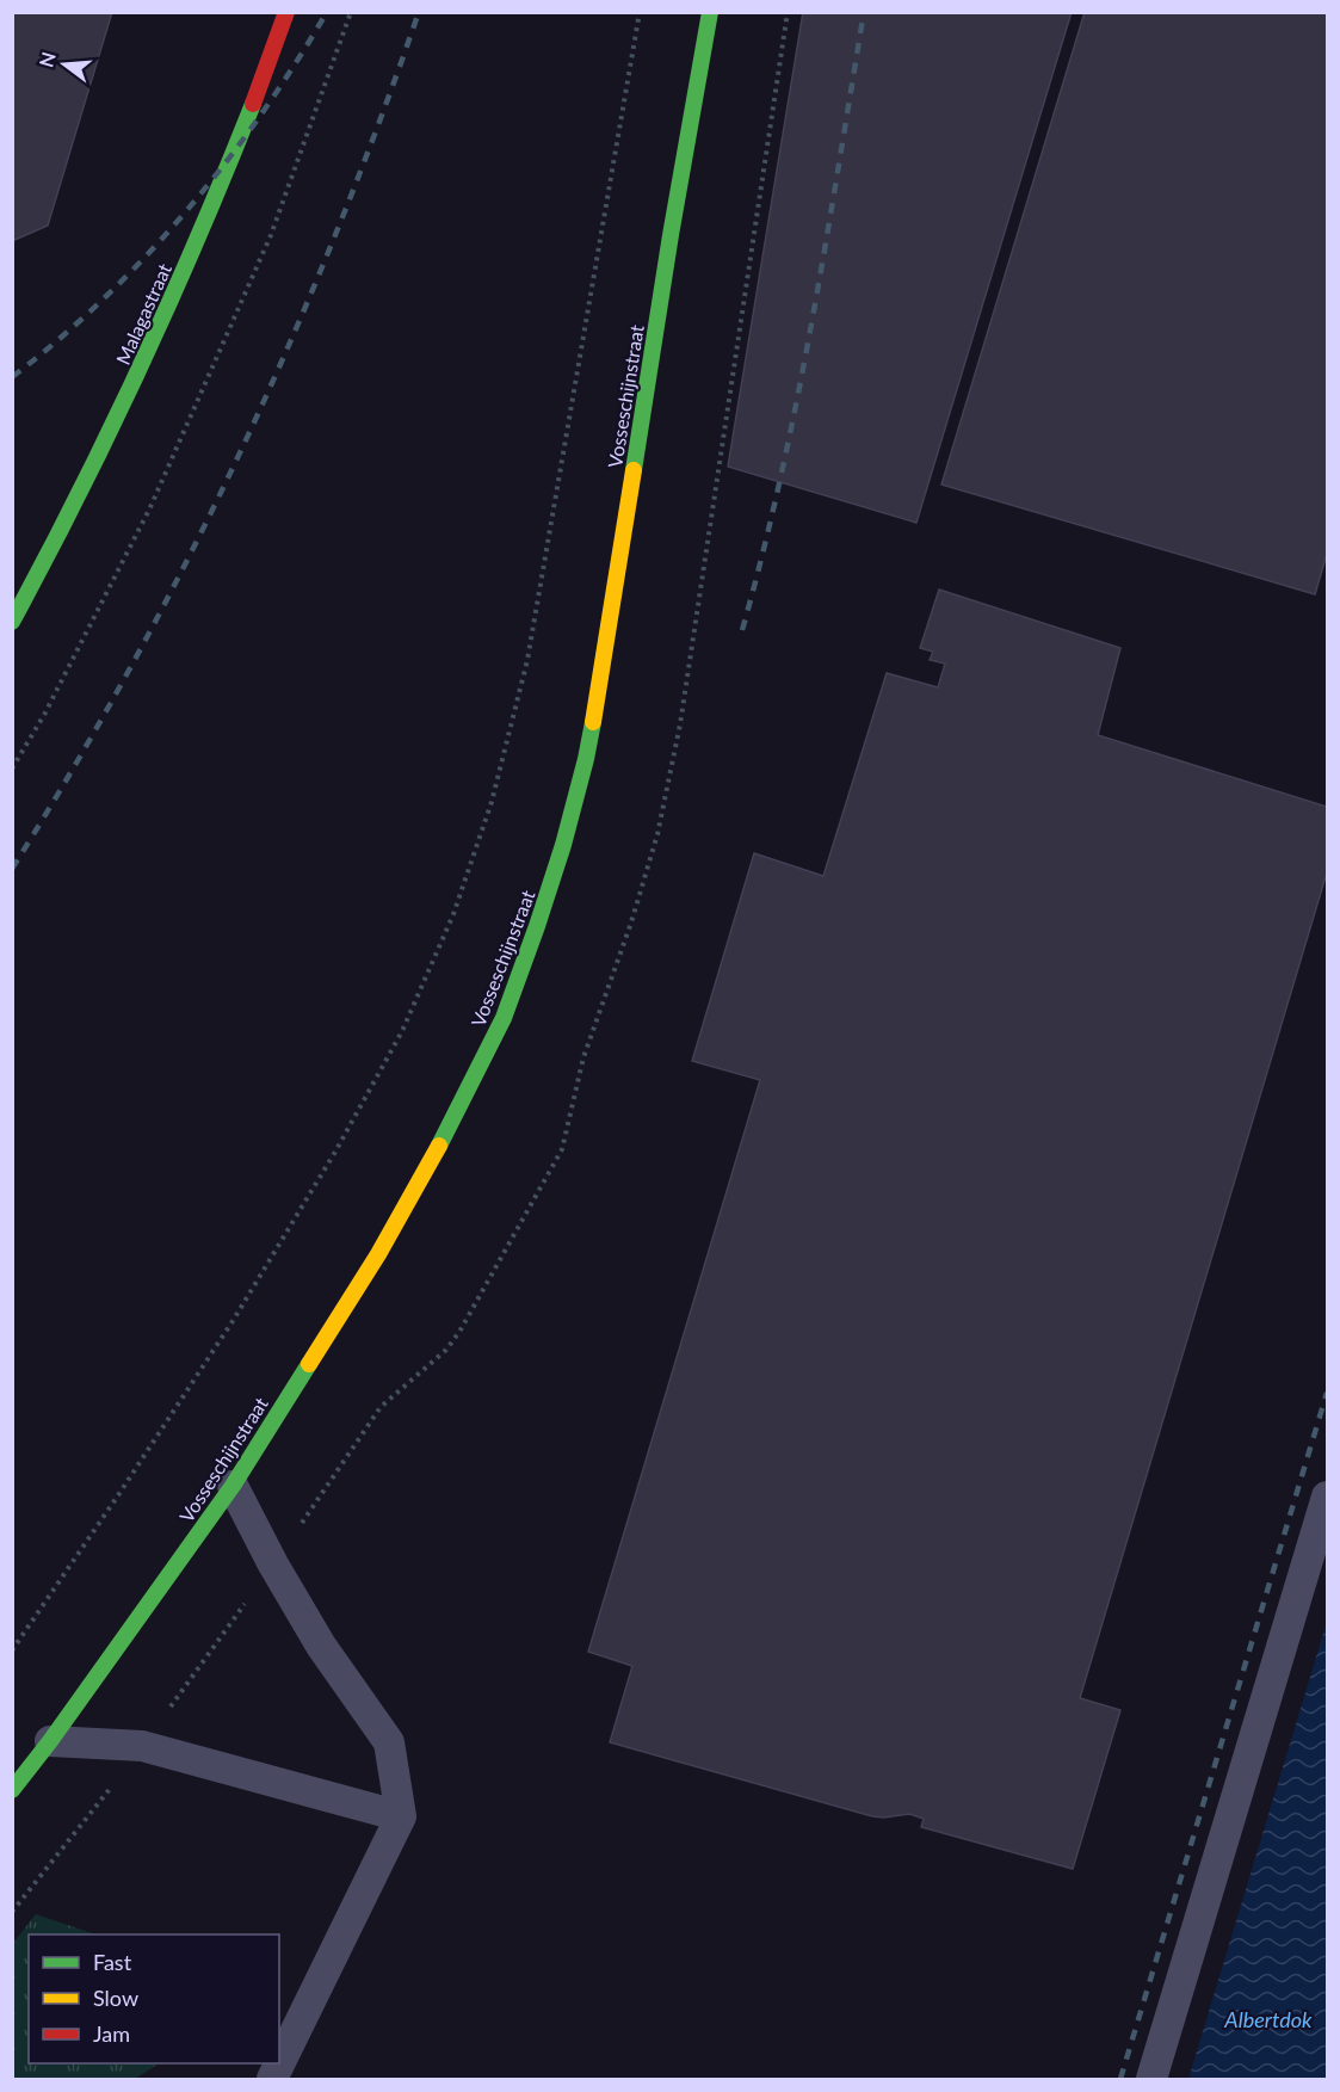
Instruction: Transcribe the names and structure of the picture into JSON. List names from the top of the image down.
{
  "streets": {
    "street": ["Malagastraat", "Vosseschijnstraat"]
  },
  "water": ["Albertdok"],
  "legend": ["Fast", "Slow", "Jam"],
  "north": "left"
}
